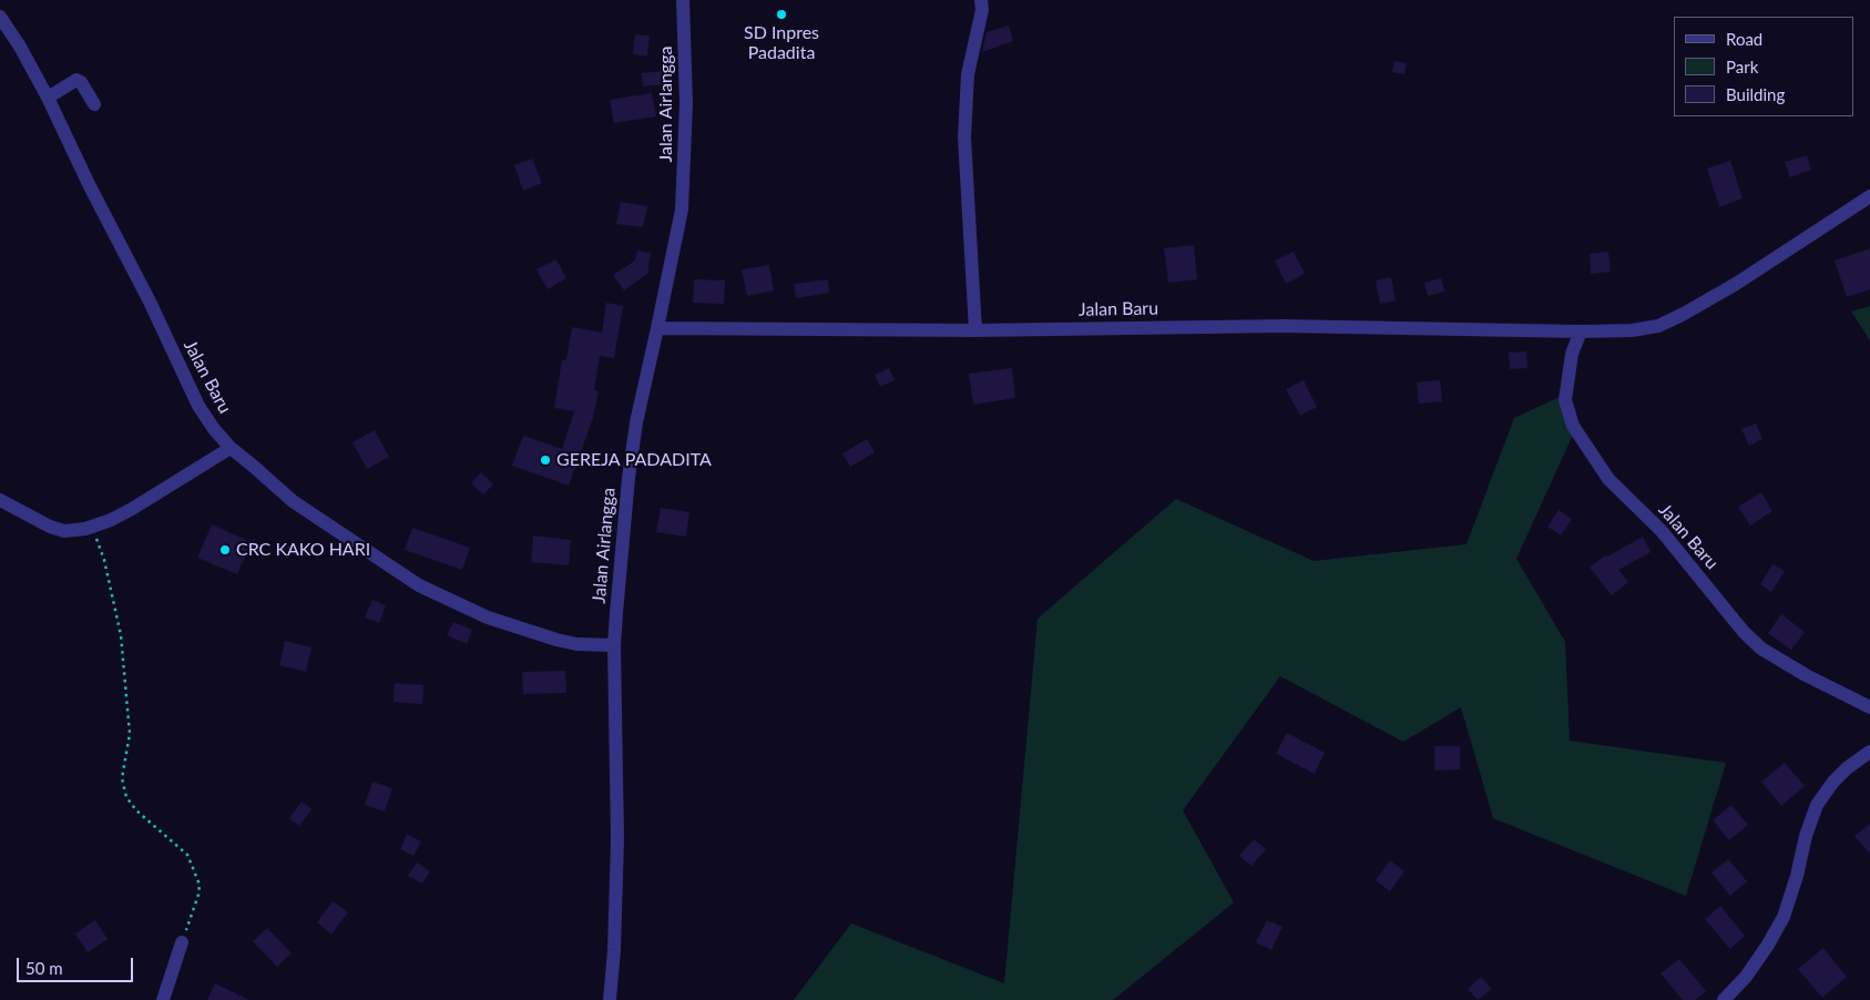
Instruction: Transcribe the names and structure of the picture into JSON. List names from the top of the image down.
{
  "streets": {
    "street": ["Jalan Airlangga", "Jalan Baru"]
  },
  "crossings": [
    ["Jalan Airlangga", "Jalan Baru"]
  ],
  "places": ["SD Inpres Padadita", "GEREJA PADADITA", "CRC KAKO HARI"],
  "legend": ["Road", "Park", "Building"],
  "scale_bar": "50 m"
}
